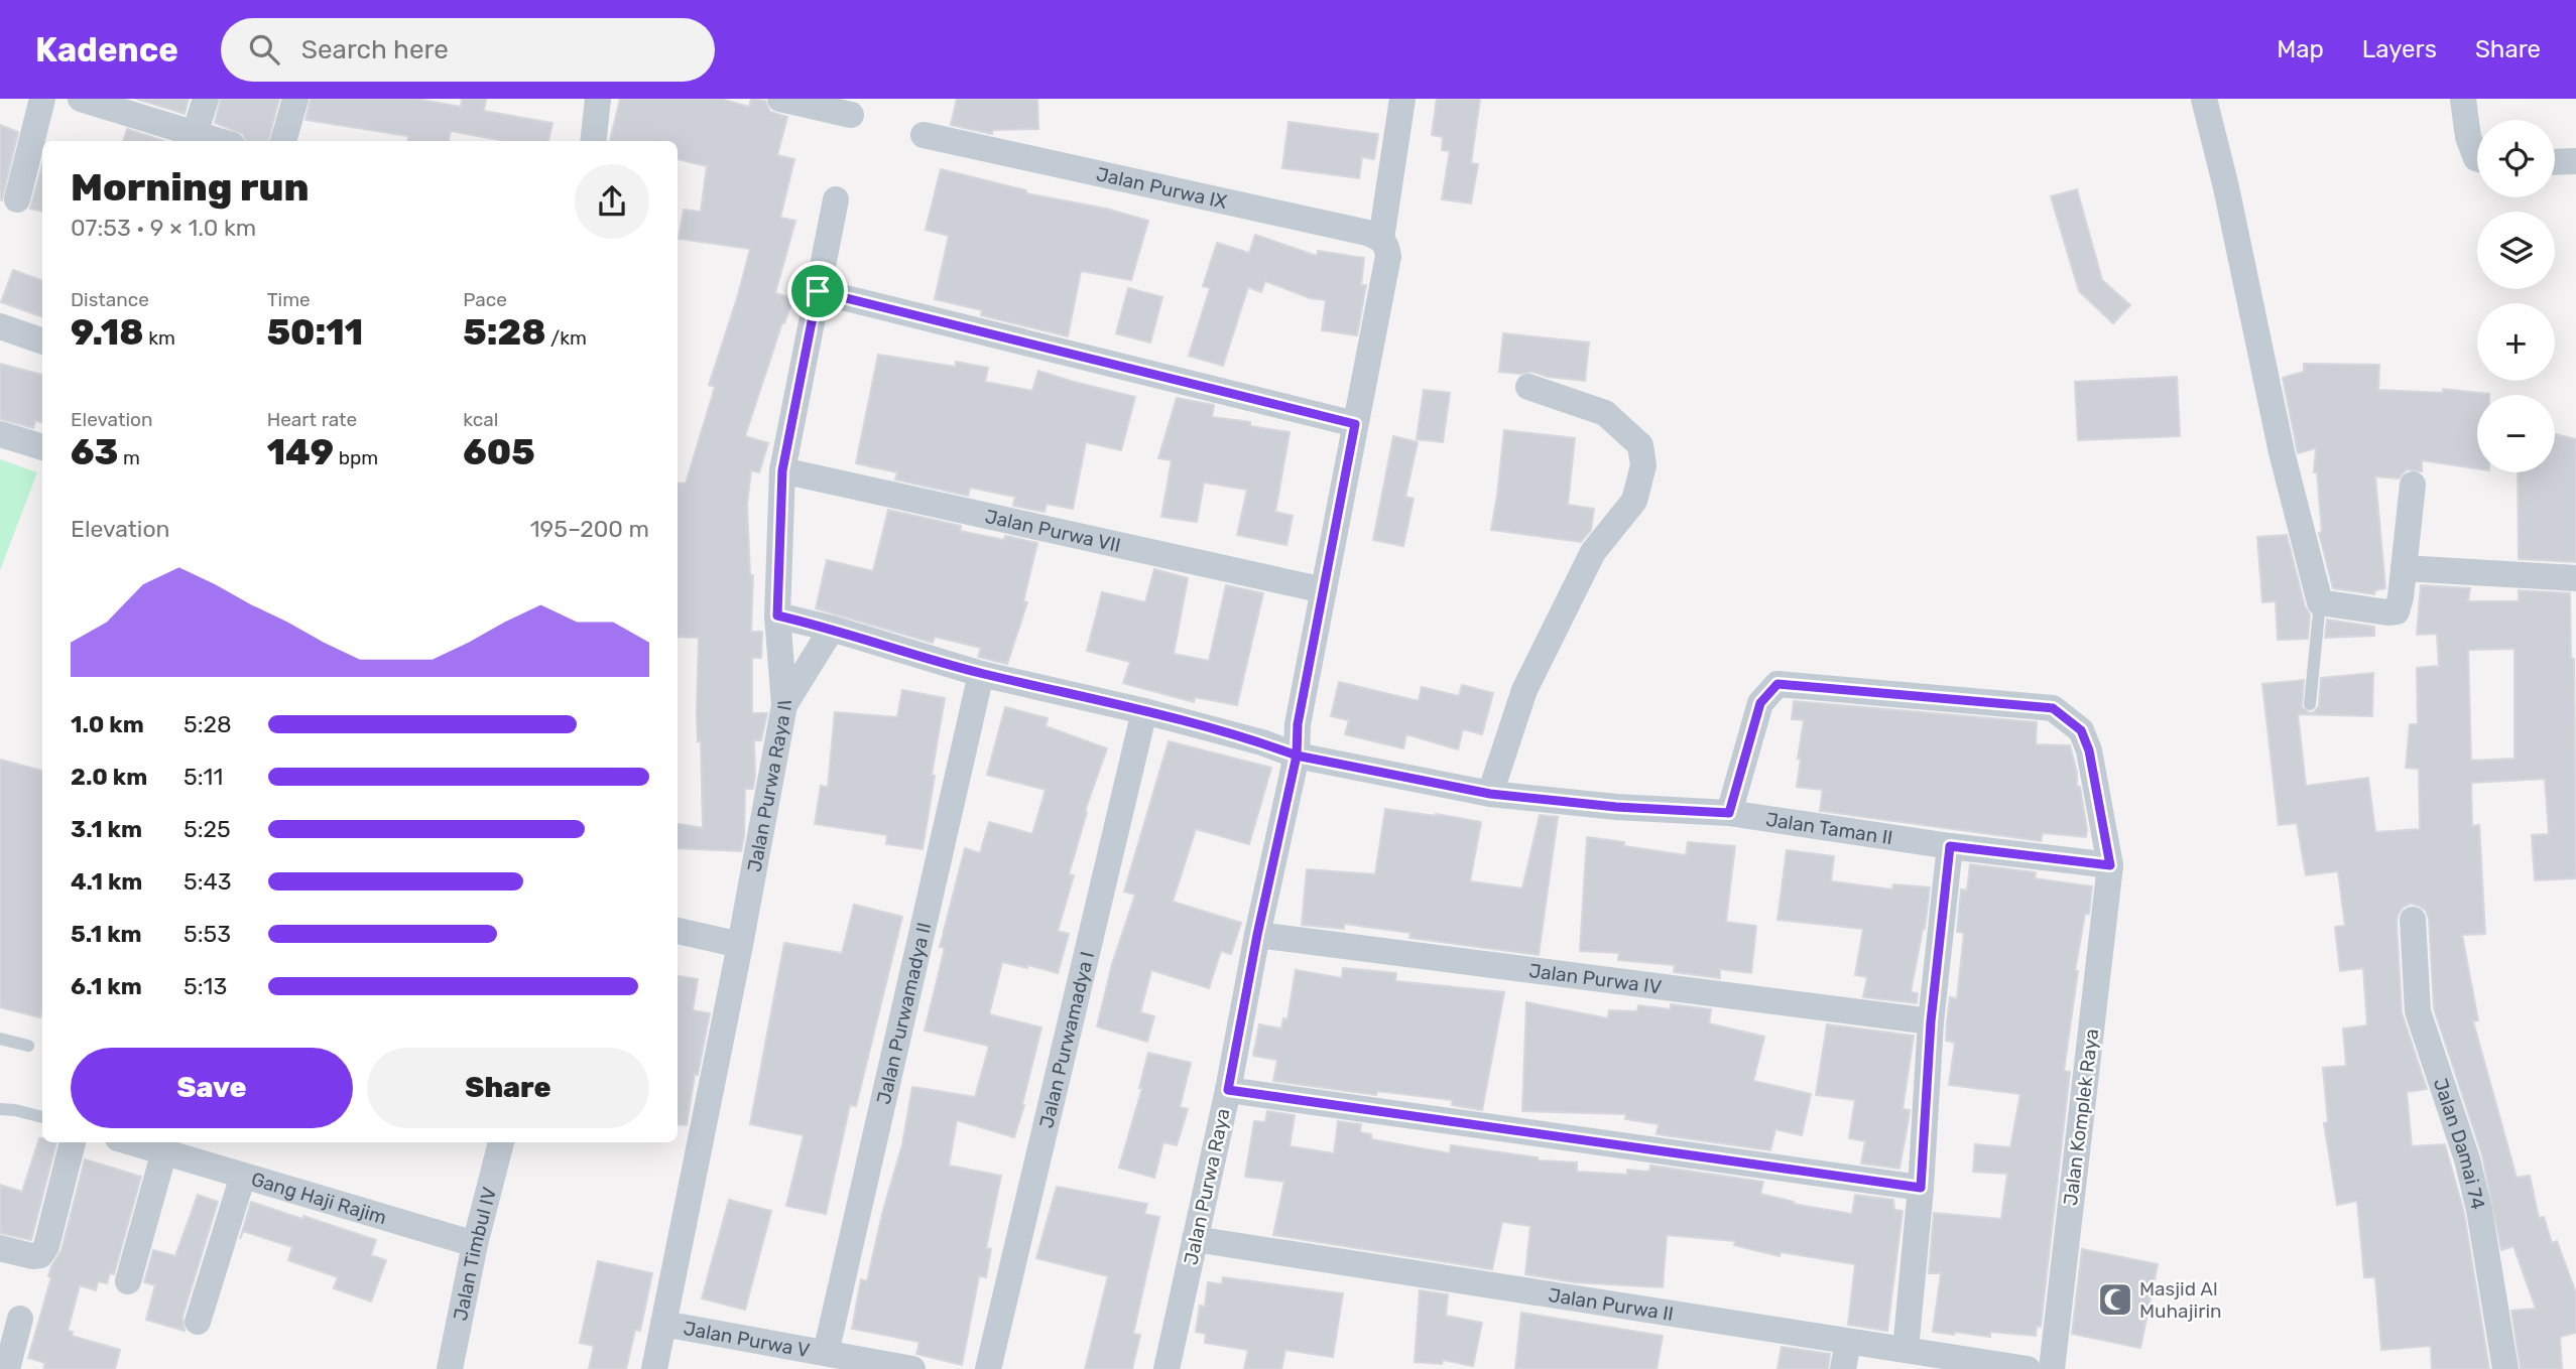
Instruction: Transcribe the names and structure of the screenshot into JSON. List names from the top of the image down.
{
  "streets": {
    "street": [
      "Jalan Purwa IX",
      "Jalan Purwa VII",
      "Jalan Purwa Raya II",
      "Jalan Taman II",
      "Jalan Purwa IV",
      "Jalan Purwamadya II",
      "Jalan Purwamadya I",
      "Jalan Komplek Raya",
      "Jalan Damai 74",
      "Jalan Purwa Raya",
      "Gang Haji Rajim",
      "Jalan Timbul IV",
      "Jalan Purwa II",
      "Jalan Purwa V"
    ]
  },
  "crossings": [
    ["Jalan Purwa IX", "Jalan Purwa Raya"],
    ["Jalan Purwa VII", "Jalan Purwa Raya II"],
    ["Jalan Purwa VII", "Jalan Purwa Raya"],
    ["Jalan Purwa Raya II", "Jalan Taman II"],
    ["Jalan Purwa Raya II", "Jalan Purwa V"],
    ["Jalan Taman II", "Jalan Purwamadya II"],
    ["Jalan Taman II", "Jalan Purwamadya I"],
    ["Jalan Taman II", "Jalan Komplek Raya"],
    ["Jalan Taman II", "Jalan Purwa Raya"],
    ["Jalan Purwa IV", "Jalan Purwa Raya"],
    ["Jalan Purwamadya II", "Jalan Purwa V"],
    ["Jalan Purwa Raya", "Jalan Purwa II"],
    ["Gang Haji Rajim", "Jalan Timbul IV"]
  ],
  "places": {
    "mosque": ["Masjid Al Muhajirin"]
  },
  "page": {
    "header": "Kadence",
    "search": "Search here",
    "nav": ["Map", "Layers", "Share"],
    "map_buttons": ["+", "−"],
    "heading": ["Morning run", "07:53 · 9 × 1.0 km"],
    "stats": [
      ["Distance", "9.18 km"],
      ["Time", "50:11"],
      ["Pace", "5:28 /km"],
      ["Elevation", "63 m"],
      ["Heart rate", "149 bpm"],
      ["kcal", "605"]
    ],
    "chart": ["Elevation", "195–200 m"],
    "list": [
      {
        "name": "1.0 km",
        "note": "5:28"
      },
      {
        "name": "2.0 km",
        "note": "5:11"
      },
      {
        "name": "3.1 km",
        "note": "5:25"
      },
      {
        "name": "4.1 km",
        "note": "5:43"
      },
      {
        "name": "5.1 km",
        "note": "5:53"
      },
      {
        "name": "6.1 km",
        "note": "5:13"
      }
    ],
    "buttons": ["Save", "Share"]
  }
}
